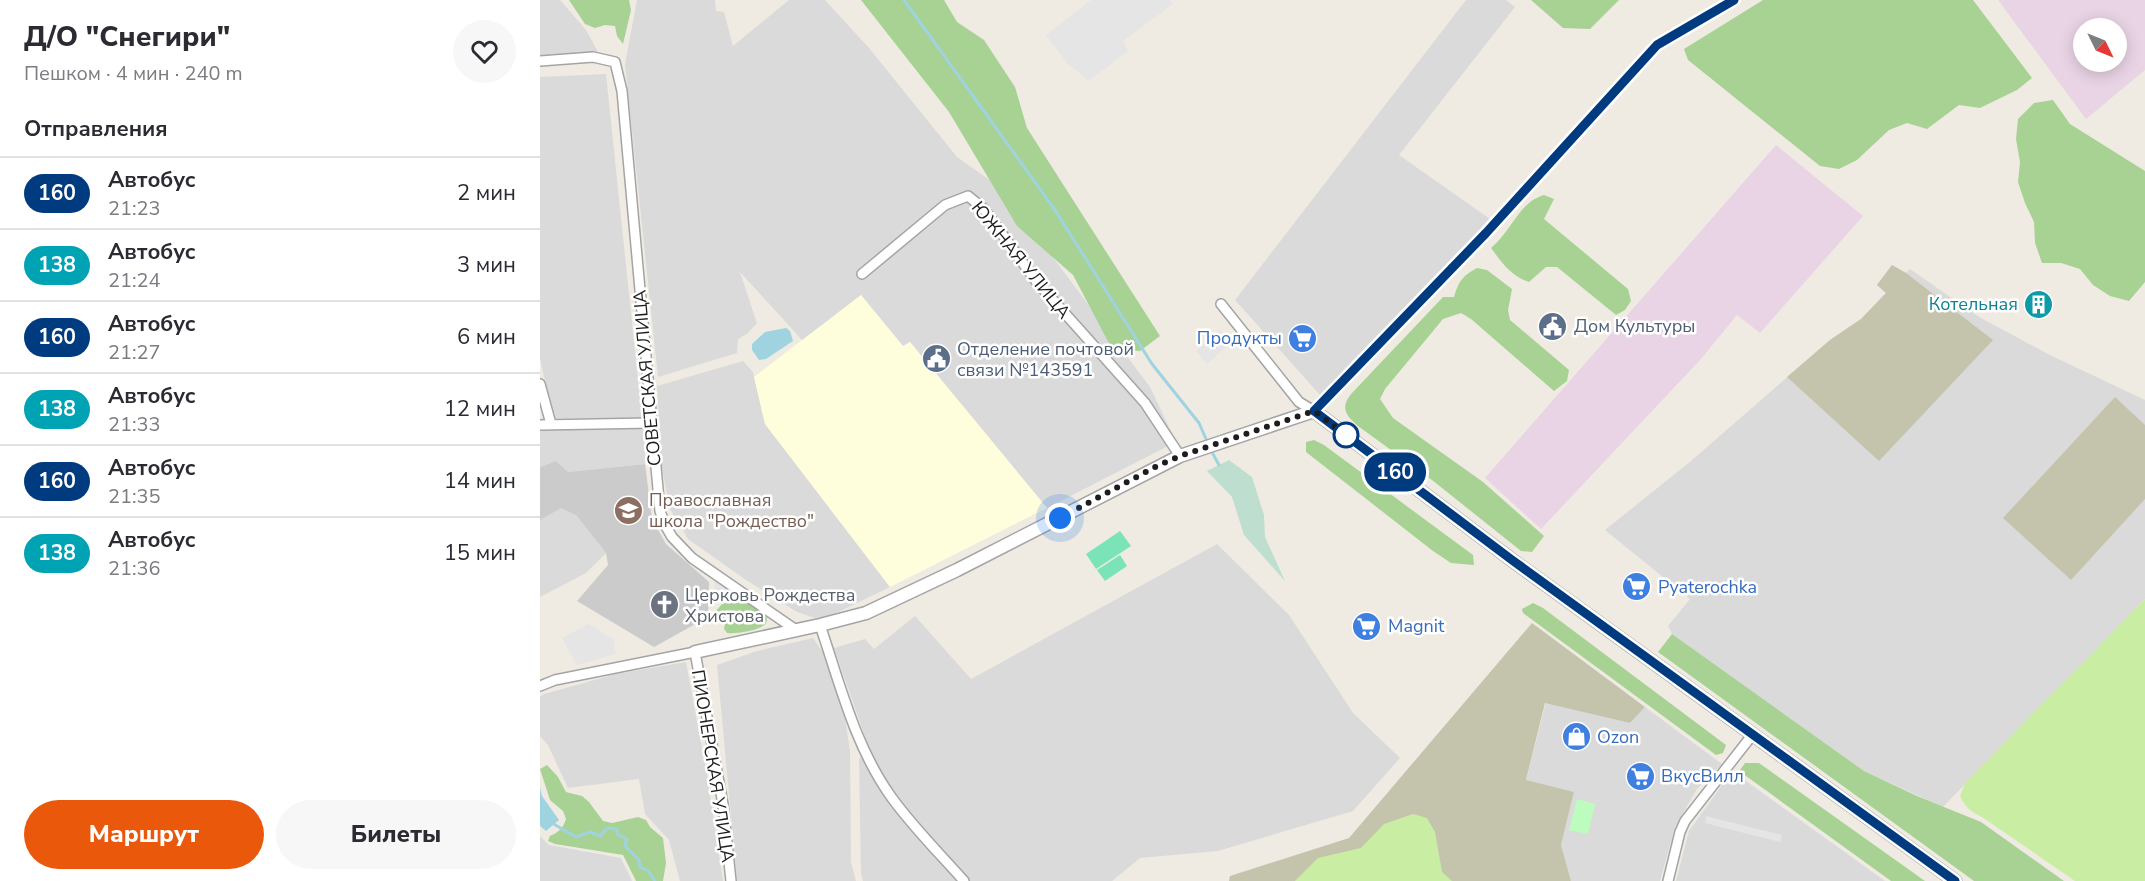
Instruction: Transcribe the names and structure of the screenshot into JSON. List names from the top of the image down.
{
  "streets": {
    "street": ["ЮЖНАЯ УЛИЦА", "СОВЕТСКАЯ УЛИЦА", "ПИОНЕРСКАЯ УЛИЦА"]
  },
  "places": {
    "building": ["Котельная"],
    "public building": ["Дом Культуры", "Отделение почтовой связи №143591"],
    "supermarket": [
      "Продукты",
      "Pyaterochka",
      "Magnit",
      "ВкусВилл"
    ],
    "school or university": ["Православная школа \"Рождество\""],
    "church": ["Церковь Рождества Христова"],
    "shop": ["Ozon"]
  },
  "lines": ["bus line 160"],
  "north": "bottom right",
  "page": {
    "heading": [
      ["Д/О \"Снегири\"", "Пешком · 4 мин · 240 m"],
      "Отправления"
    ],
    "on_map": "160",
    "list": [
      {
        "mark": "160",
        "name": "Автобус",
        "note": "21:23",
        "value": "2 мин"
      },
      {
        "mark": "138",
        "name": "Автобус",
        "note": "21:24",
        "value": "3 мин"
      },
      {
        "mark": "160",
        "name": "Автобус",
        "note": "21:27",
        "value": "6 мин"
      },
      {
        "mark": "138",
        "name": "Автобус",
        "note": "21:33",
        "value": "12 мин"
      },
      {
        "mark": "160",
        "name": "Автобус",
        "note": "21:35",
        "value": "14 мин"
      },
      {
        "mark": "138",
        "name": "Автобус",
        "note": "21:36",
        "value": "15 мин"
      }
    ],
    "buttons": ["Маршрут", "Билеты"]
  }
}
